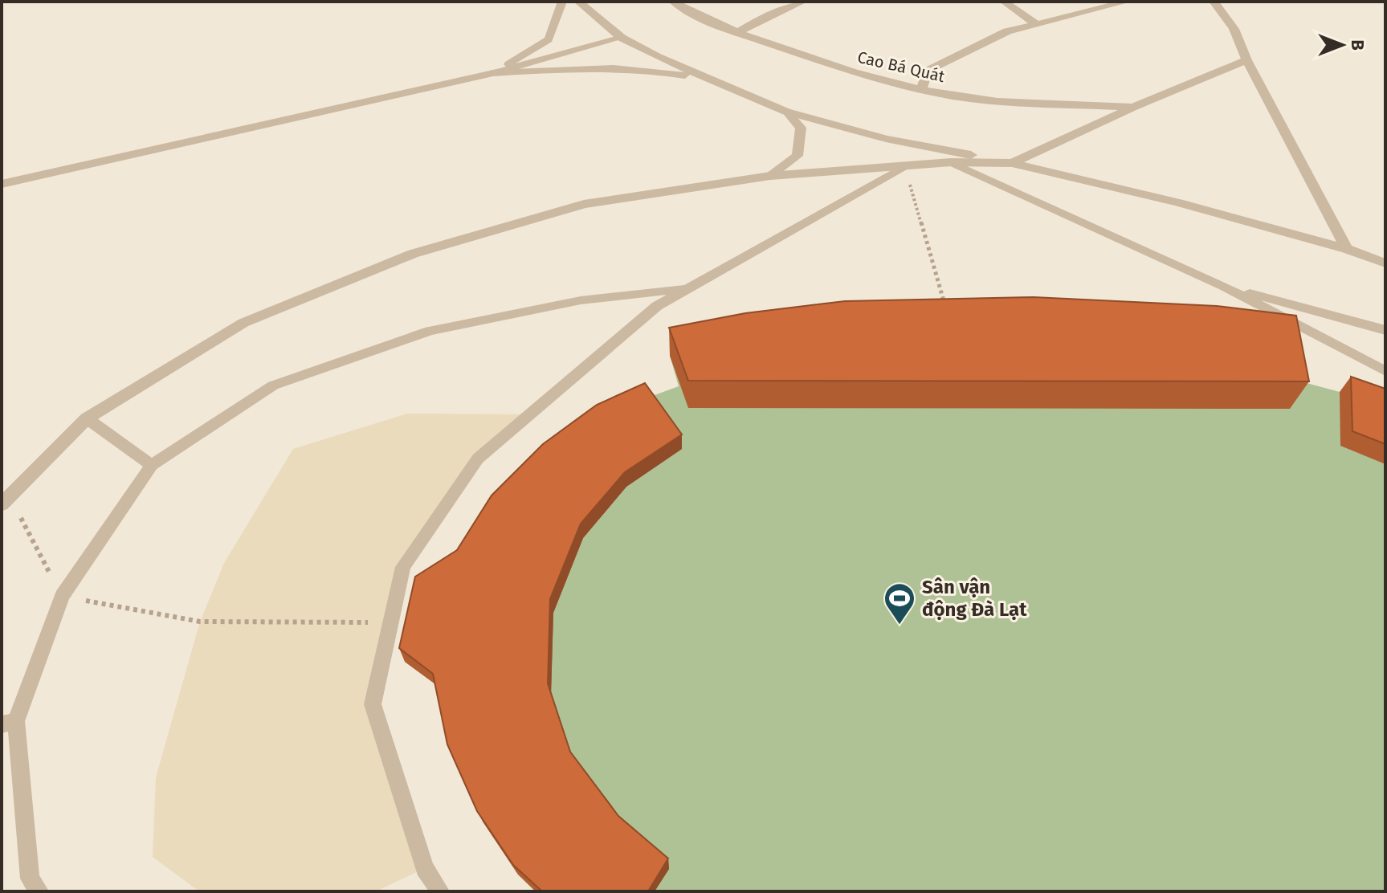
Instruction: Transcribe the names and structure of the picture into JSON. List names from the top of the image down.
{
  "streets": {
    "street": ["Cao Bá Quát"]
  },
  "places": {
    "sports": ["Sân vận động Đà Lạt"]
  },
  "north": "right"
}
